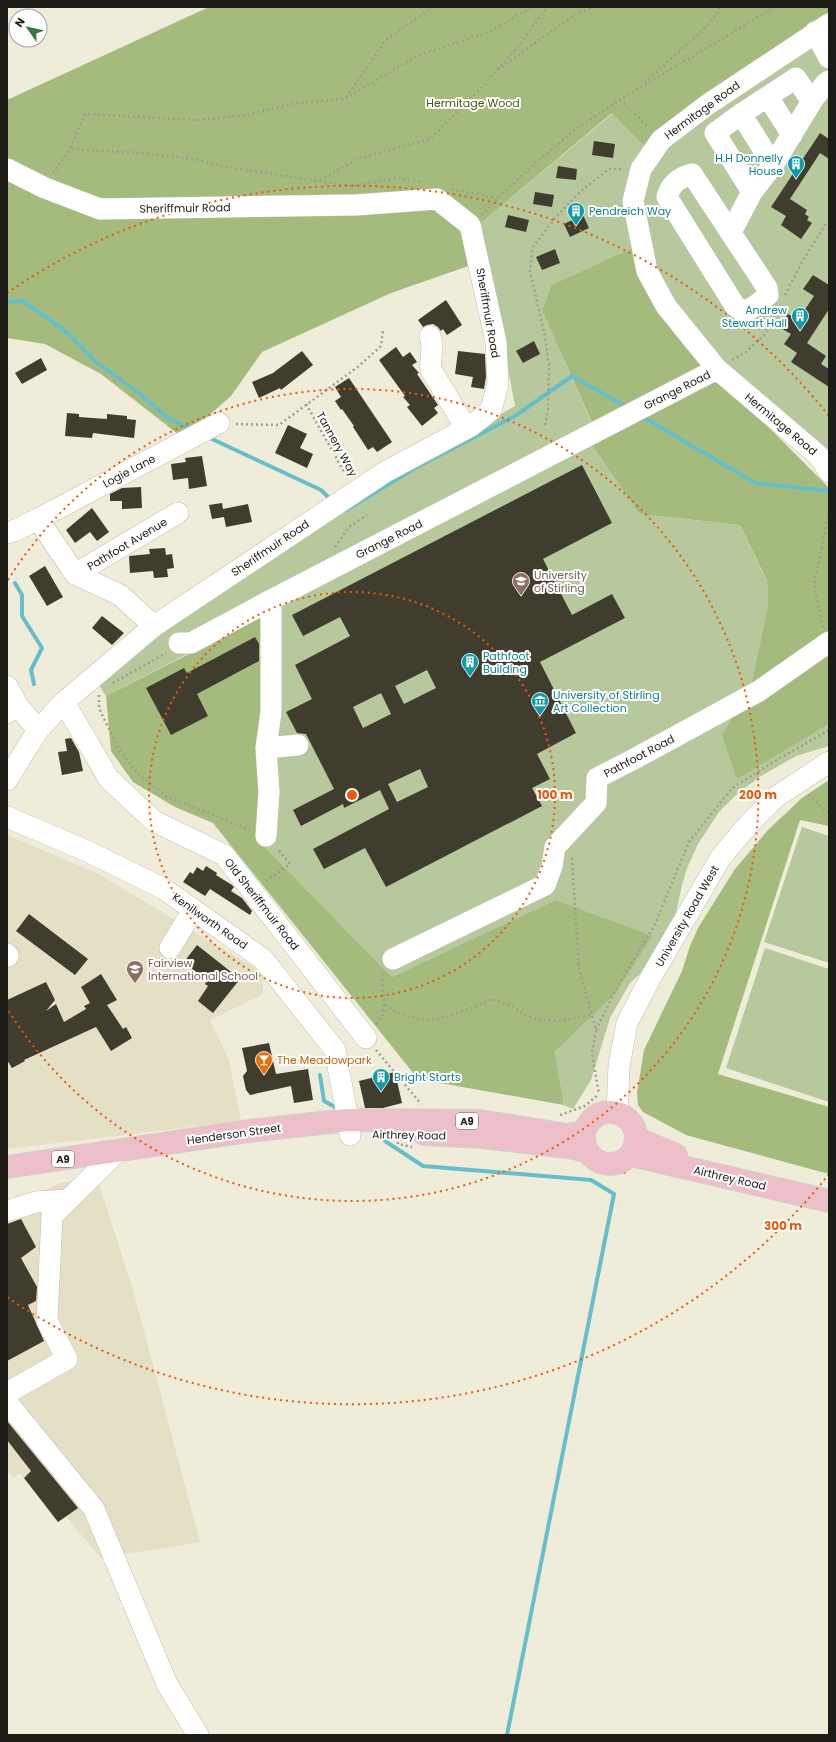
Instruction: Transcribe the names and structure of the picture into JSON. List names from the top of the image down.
{
  "streets": {
    "main road": ["A9", "Henderson Street", "Airthrey Road"],
    "street": [
      "Hermitage Road",
      "Sheriffmuir Road",
      "Grange Road",
      "Logie Lane",
      "Pathfoot Avenue",
      "Pathfoot Road",
      "Old Sheriffmuir Road",
      "University Road West",
      "Kenilworth Road"
    ],
    "path": ["Tannery Way"]
  },
  "crossings": [
    ["Hermitage Road", "Grange Road"],
    ["Sheriffmuir Road", "Tannery Way"],
    ["Sheriffmuir Road", "Old Sheriffmuir Road"],
    ["Kenilworth Road", "Henderson Street"],
    ["Kenilworth Road", "Airthrey Road"],
    ["A9", "Airthrey Road"],
    ["Henderson Street", "Airthrey Road"]
  ],
  "parks": ["Hermitage Wood"],
  "places": {
    "building": [
      "H.H Donnelly House",
      "Pendreich Way",
      "Andrew Stewart Hall",
      "Pathfoot Building",
      "Bright Starts"
    ],
    "school or university": ["University of Stirling", "Fairview International School"],
    "museum": ["University of Stirling Art Collection"],
    "bar": ["The Meadowpark"]
  },
  "north": "top left",
  "rings": ["100 m", "200 m", "300 m"]
}
